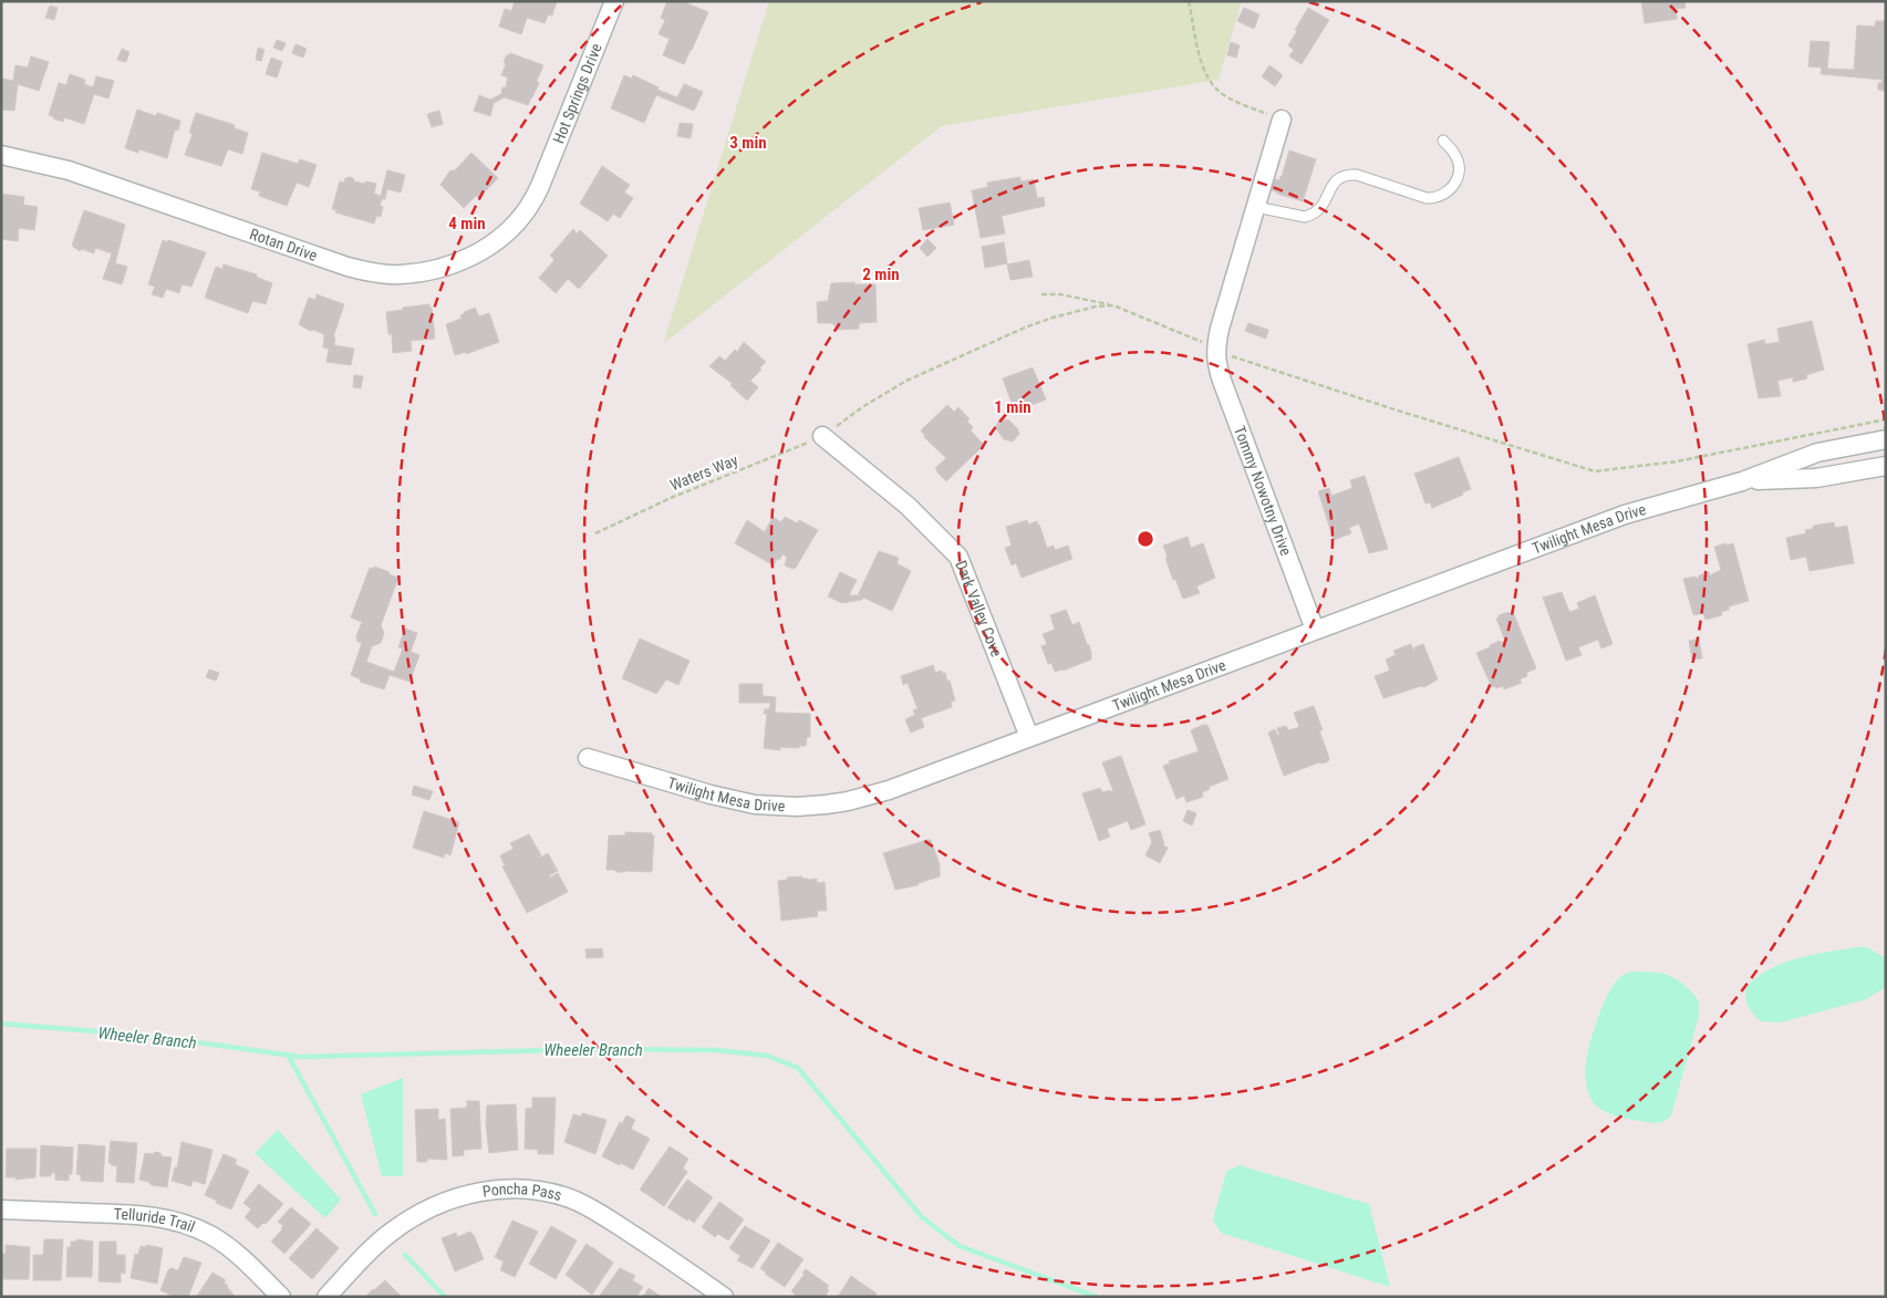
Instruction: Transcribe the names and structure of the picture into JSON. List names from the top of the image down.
{
  "streets": {
    "street": [
      "Hot Springs Drive",
      "Rotan Drive",
      "Tommy Nowotny Drive",
      "Twilight Mesa Drive",
      "Dark Valley Cove",
      "Poncha Pass",
      "Telluride Trail"
    ],
    "path": ["Waters Way"]
  },
  "crossings": [
    ["Hot Springs Drive", "Rotan Drive"],
    ["Waters Way", "Dark Valley Cove"],
    ["Tommy Nowotny Drive", "Twilight Mesa Drive"],
    ["Twilight Mesa Drive", "Dark Valley Cove"]
  ],
  "water": ["Wheeler Branch"],
  "rings": [
    "3 min",
    "4 min",
    "2 min",
    "1 min"
  ]
}
